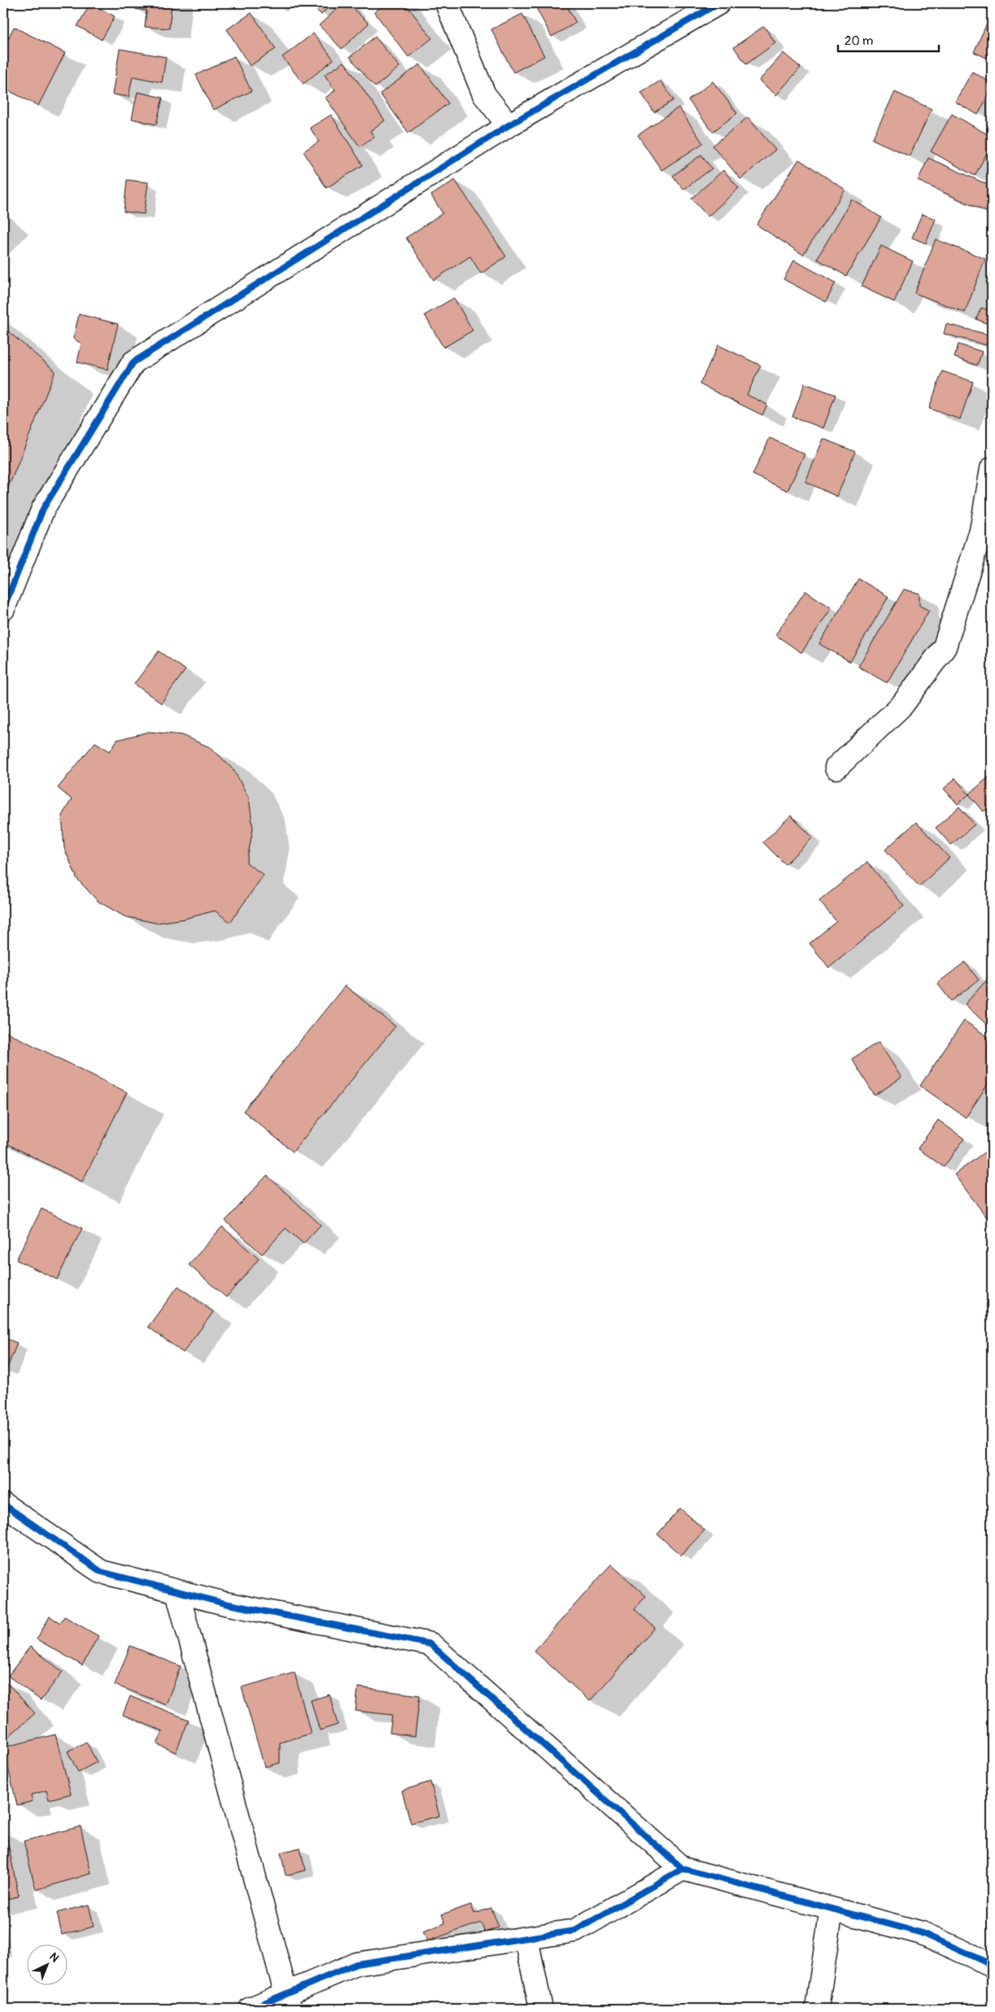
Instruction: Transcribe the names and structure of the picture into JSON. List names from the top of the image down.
{
  "scale_bar": "20 m",
  "north": "top right"
}
